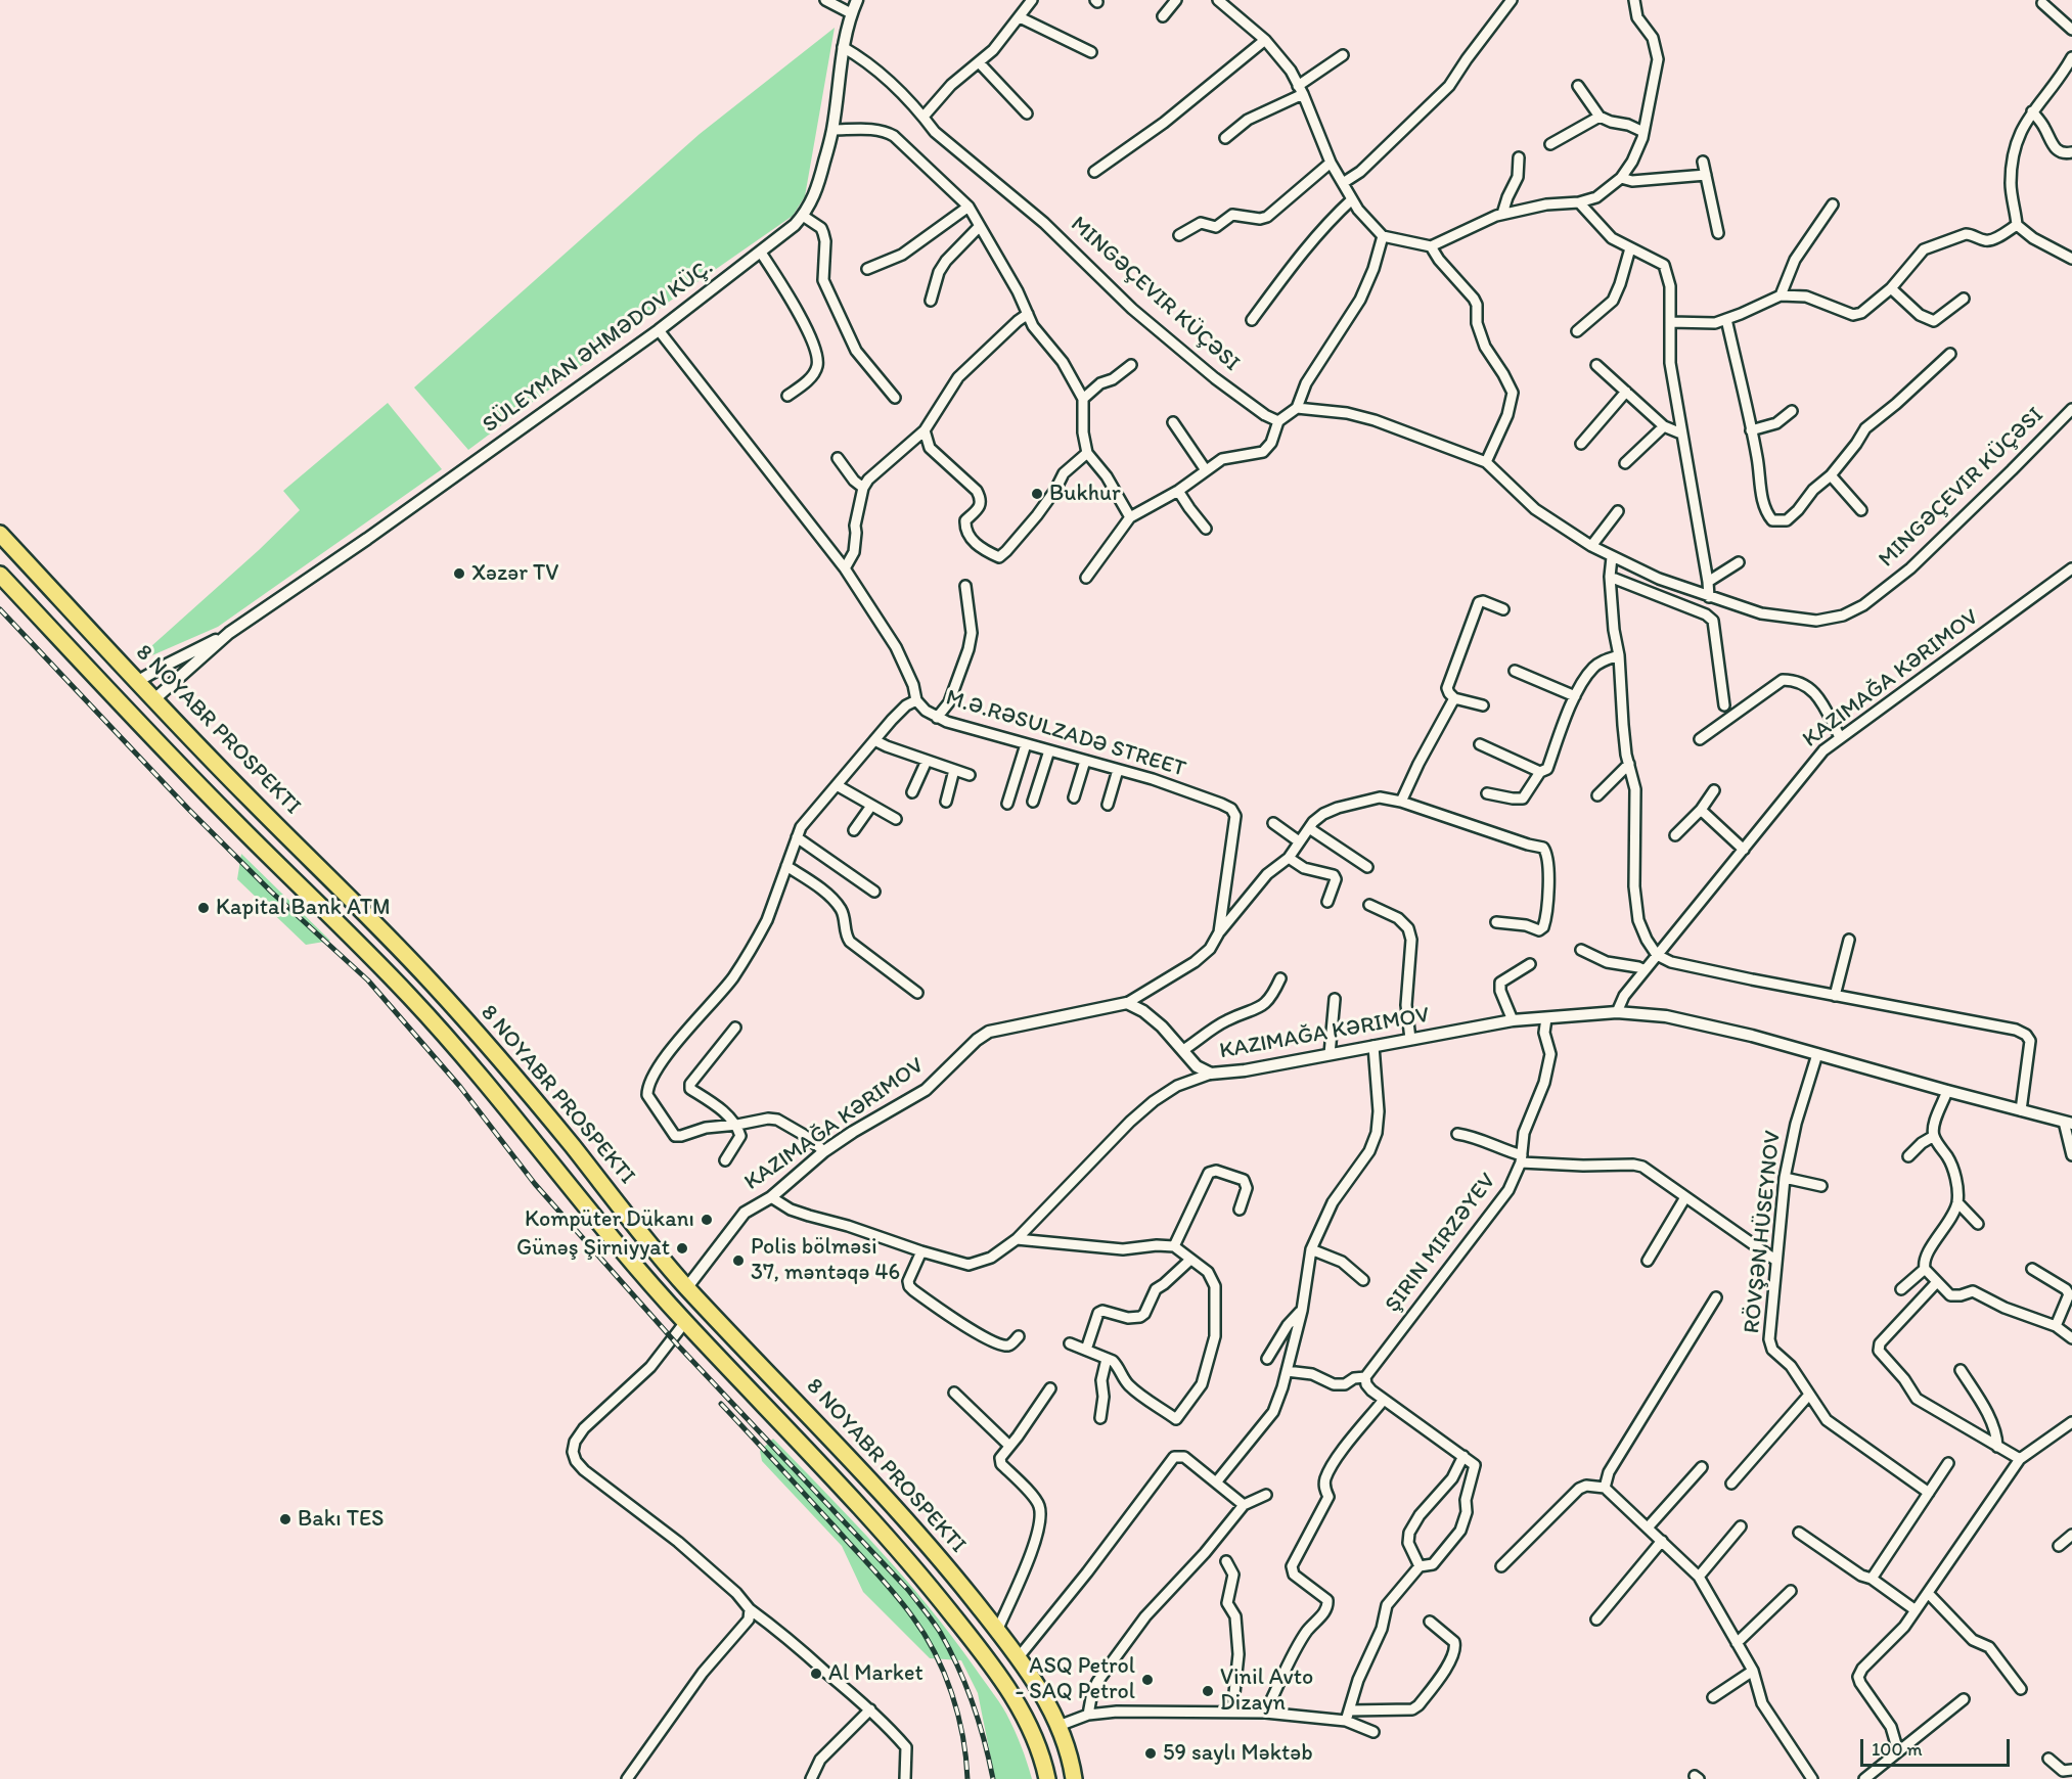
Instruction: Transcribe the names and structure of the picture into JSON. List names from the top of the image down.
{
  "streets": {
    "highway": ["8 NOYABR PROSPEKTI"],
    "street": [
      "MINGƏÇEVIR KÜÇƏSI",
      "SÜLEYMAN ƏHMƏDOV KÜÇ.",
      "M.Ə.RƏSULZADƏ STREET",
      "RÖVŞƏN HÜSEYNOV",
      "ŞIRIN MIRZƏYEV"
    ]
  },
  "crossings": [
    ["MINGƏÇEVIR KÜÇƏSI", "SÜLEYMAN ƏHMƏDOV KÜÇ."],
    ["SÜLEYMAN ƏHMƏDOV KÜÇ.", "M.Ə.RƏSULZADƏ STREET"]
  ],
  "places": [
    "Bukhur",
    "Xəzər TV",
    "Kapital Bank ATM",
    "Kompüter Dükanı",
    "Günəş Şirniyyat",
    "Polis bölməsi 37, məntəqə 46",
    "Bakı TES",
    "Al Market",
    "ASQ Petrol - SAQ Petrol",
    "Vinil Avto Dizayn",
    "59 saylı Məktəb"
  ],
  "scale_bar": "100 m"
}
